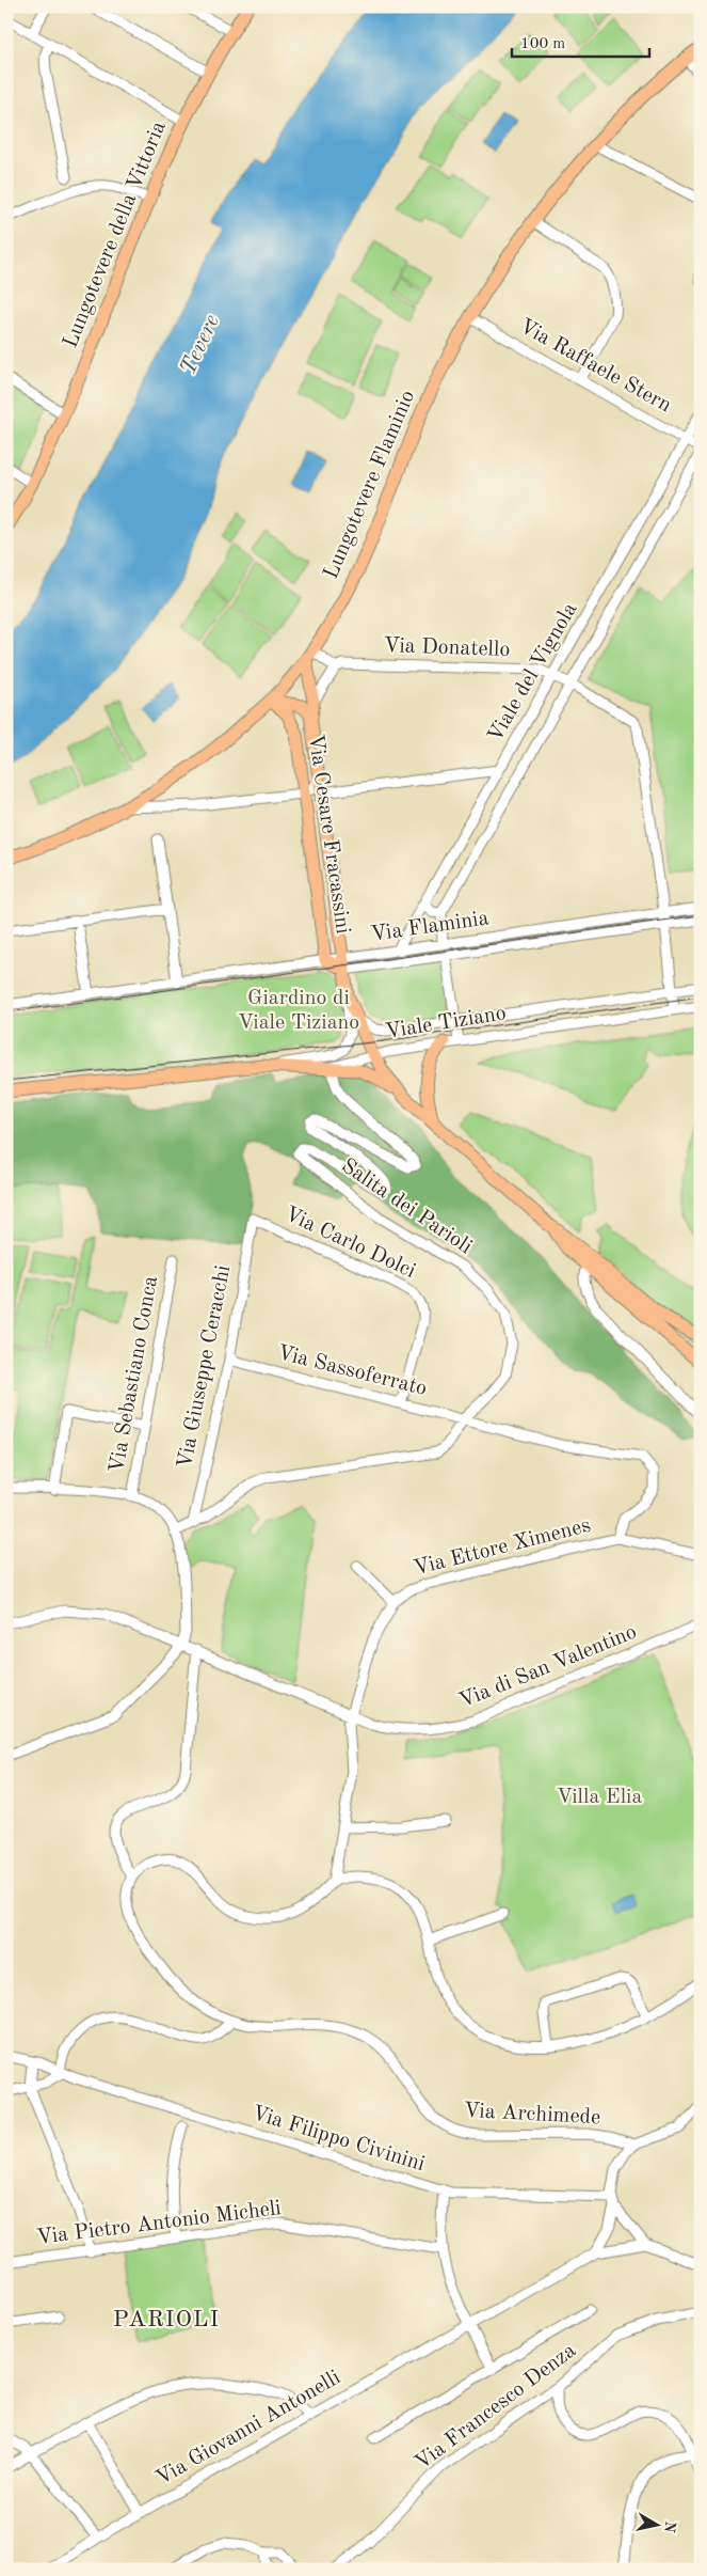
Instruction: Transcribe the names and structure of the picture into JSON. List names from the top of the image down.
{
  "streets": {
    "main road": [
      "Lungotevere della Vittoria",
      "Lungotevere Flaminio",
      "Via Cesare Fracassini",
      "Viale Tiziano"
    ],
    "street": [
      "Via Raffaele Stern",
      "Via Donatello",
      "Viale del Vignola",
      "Via Flaminia",
      "Salita dei Parioli",
      "Via Carlo Dolci",
      "Via Giuseppe Ceracchi",
      "Via Sassoferrato",
      "Via Sebastiano Conca",
      "Via Ettore Ximenes",
      "Via di San Valentino",
      "Via Archimede",
      "Via Filippo Civinini",
      "Via Pietro Antonio Micheli",
      "Via Francesco Denza",
      "Via Giovanni Antonelli"
    ]
  },
  "crossings": [
    ["Via Raffaele Stern", "Lungotevere Flaminio"],
    ["Via Raffaele Stern", "Viale del Vignola"],
    ["Lungotevere Flaminio", "Via Cesare Fracassini"],
    ["Via Donatello", "Viale del Vignola"],
    ["Via Donatello", "Via Flaminia"],
    ["Via Donatello", "Viale Tiziano"],
    ["Viale del Vignola", "Via Flaminia"],
    ["Via Cesare Fracassini", "Via Flaminia"],
    ["Viale Tiziano", "Salita dei Parioli"],
    ["Salita dei Parioli", "Via Sassoferrato"],
    ["Via Carlo Dolci", "Via Giuseppe Ceracchi"],
    ["Via Carlo Dolci", "Via Sassoferrato"],
    ["Via Giuseppe Ceracchi", "Via Sassoferrato"],
    ["Via Sassoferrato", "Via Ettore Ximenes"],
    ["Via Ettore Ximenes", "Via di San Valentino"]
  ],
  "districts": ["PARIOLI"],
  "water": ["Tevere"],
  "parks": ["Giardino di Viale Tiziano", "Villa Elia"],
  "scale_bar": "100 m",
  "north": "right"
}
